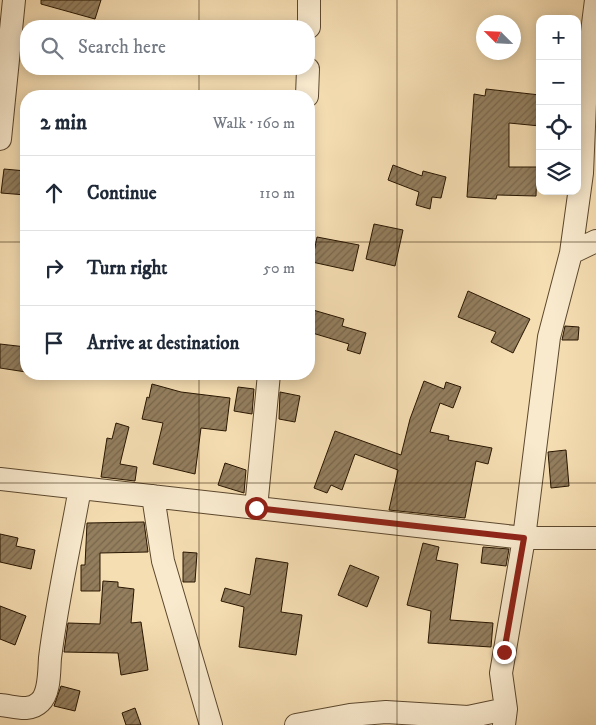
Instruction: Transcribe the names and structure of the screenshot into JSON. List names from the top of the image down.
{
  "north": "top left",
  "page": {
    "map_buttons": ["+", "−"],
    "search": "Search here",
    "heading": ["2 min", "Walk · 160 m"],
    "list": [
      ["Continue", "110 m"],
      ["Turn right", "50 m"],
      "Arrive at destination"
    ]
  }
}
